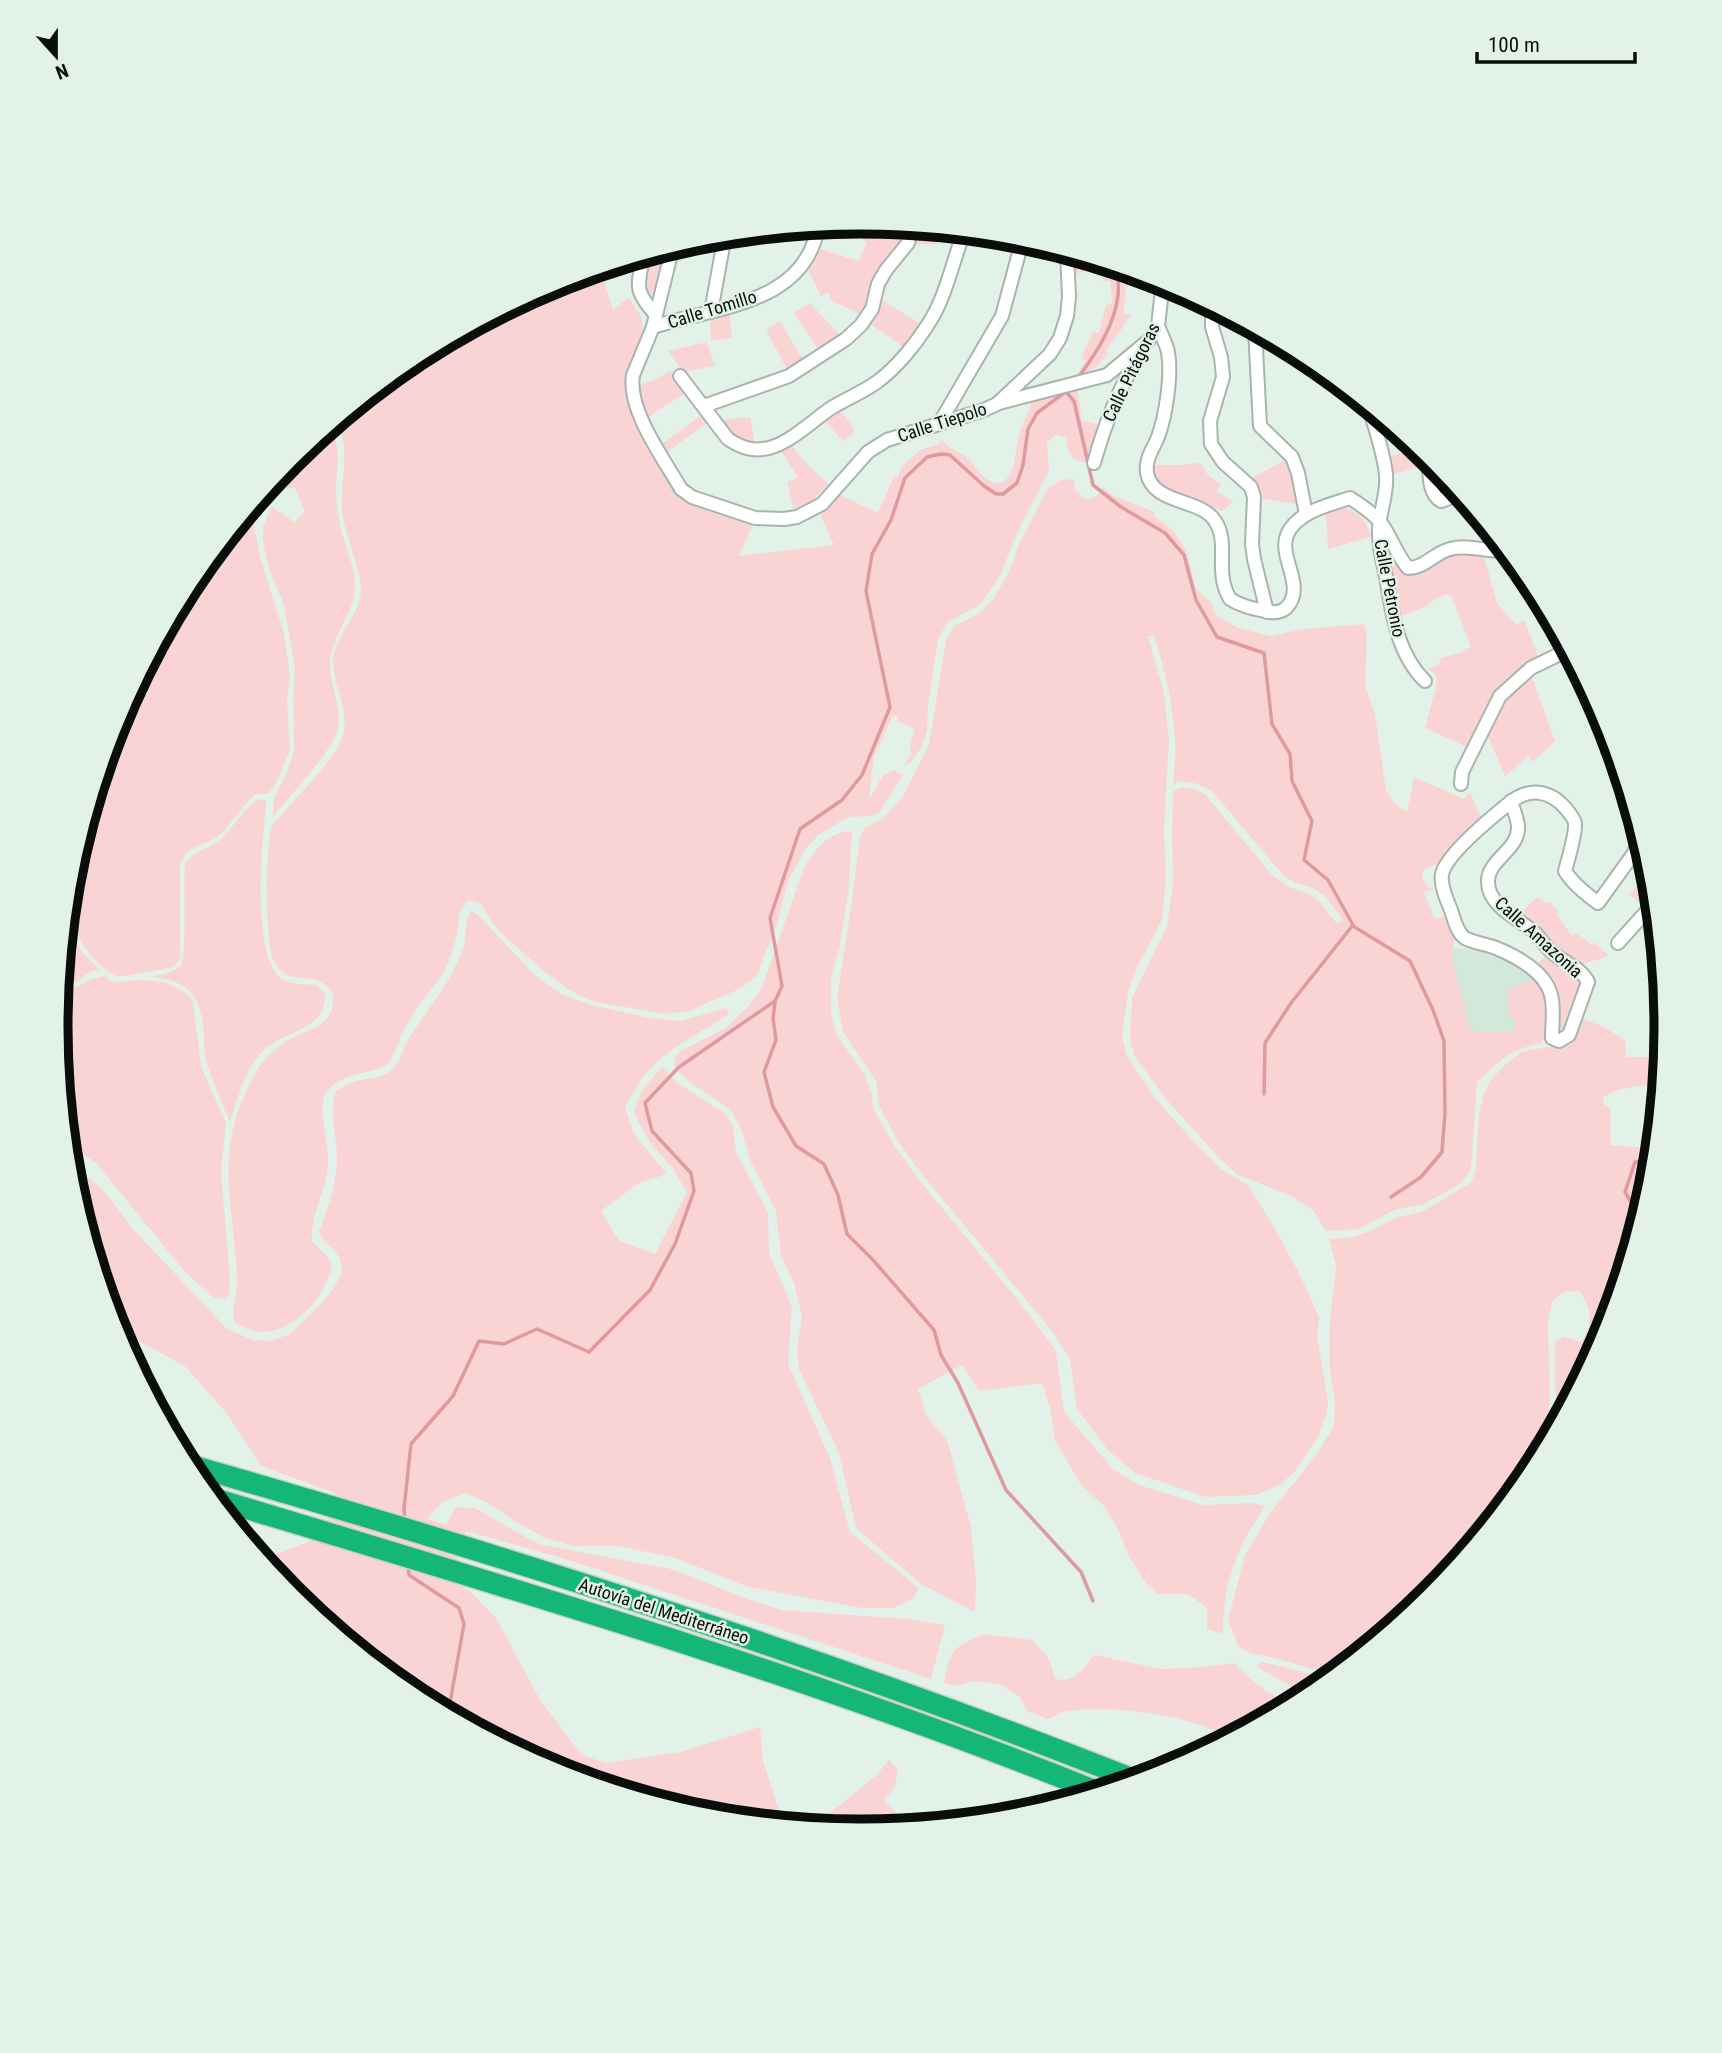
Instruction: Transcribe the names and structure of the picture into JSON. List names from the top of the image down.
{
  "streets": {
    "highway": ["Autovía del Mediterráneo"],
    "street": [
      "Calle Tomillo",
      "Calle Pitágoras",
      "Calle Tiepolo",
      "Calle Petronio",
      "Calle Amazonia"
    ]
  },
  "crossings": [
    ["Calle Tomillo", "Calle Tiepolo"],
    ["Calle Pitágoras", "Calle Tiepolo"]
  ],
  "scale_bar": "100 m",
  "north": "bottom"
}
